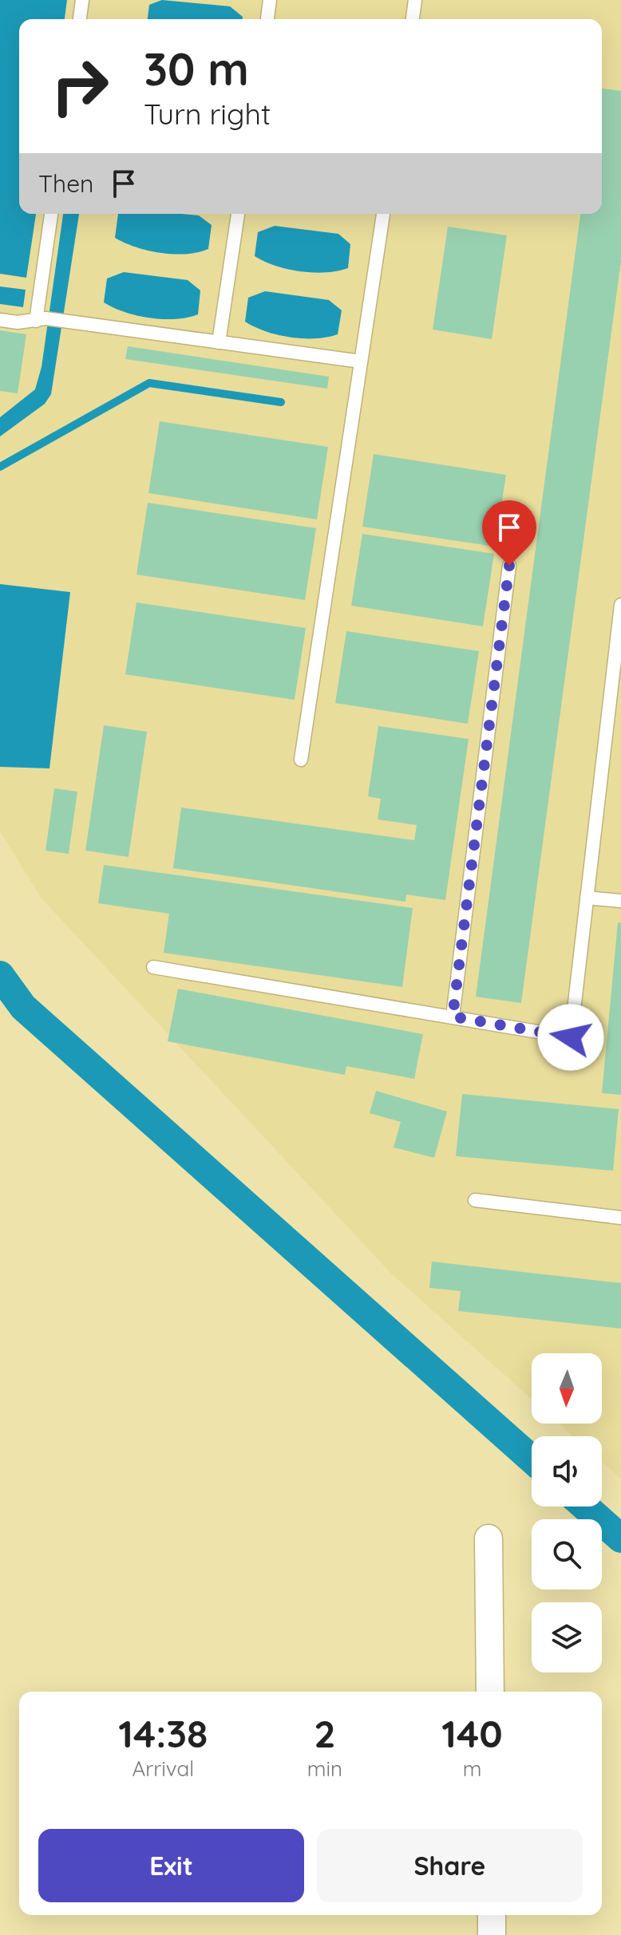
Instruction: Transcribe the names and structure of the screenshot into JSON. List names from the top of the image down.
{
  "north": "bottom",
  "page": {
    "turn": ["30 m", "Turn right"],
    "then": "Then",
    "eta": [
      "14:38",
      "Arrival",
      "2",
      "min",
      "140",
      "m"
    ],
    "buttons": ["Exit", "Share"]
  }
}
